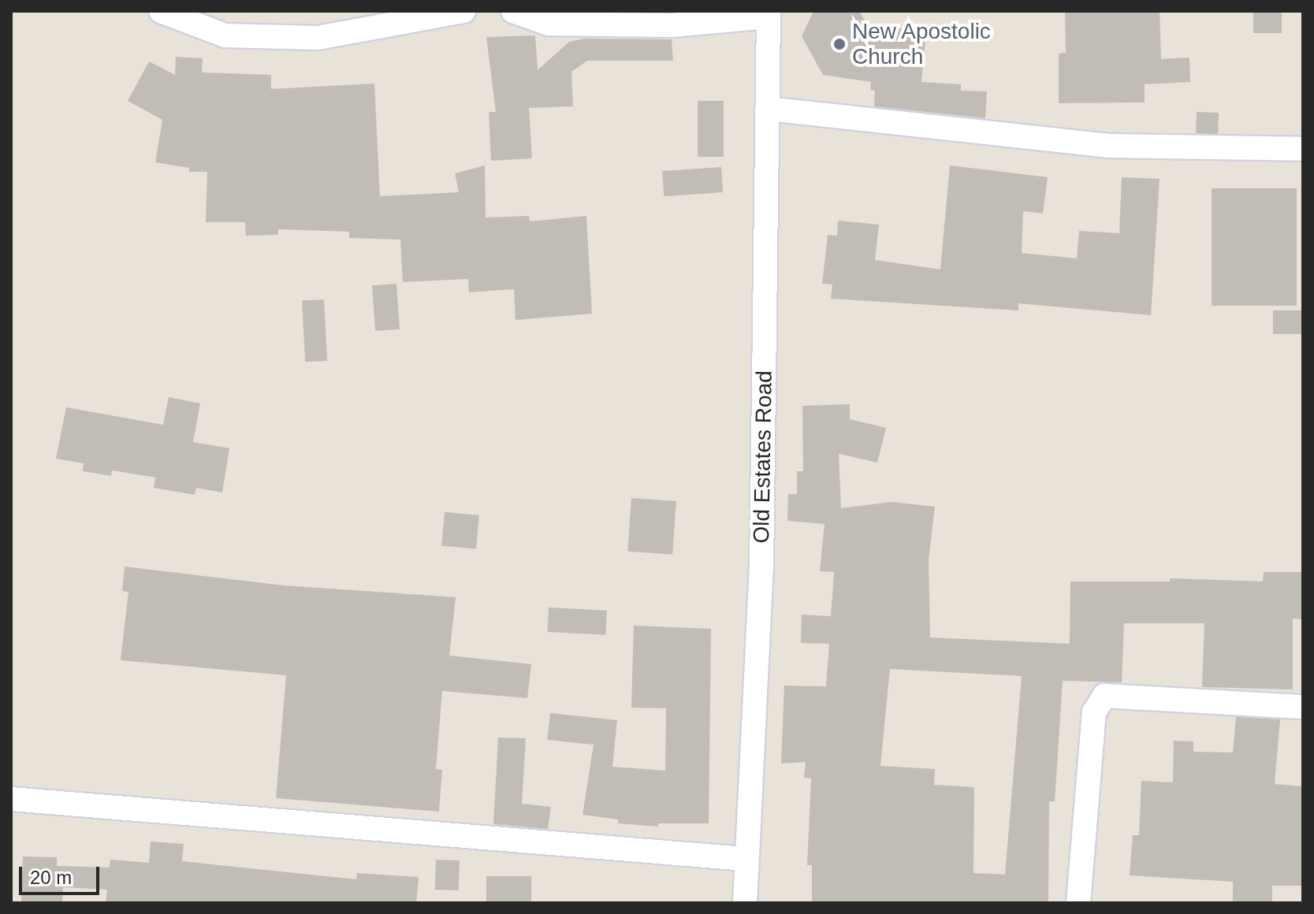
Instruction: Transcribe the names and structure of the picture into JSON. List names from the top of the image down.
{
  "streets": {
    "street": ["Old Estates Road"]
  },
  "places": ["New Apostolic Church"],
  "scale_bar": "20 m"
}
